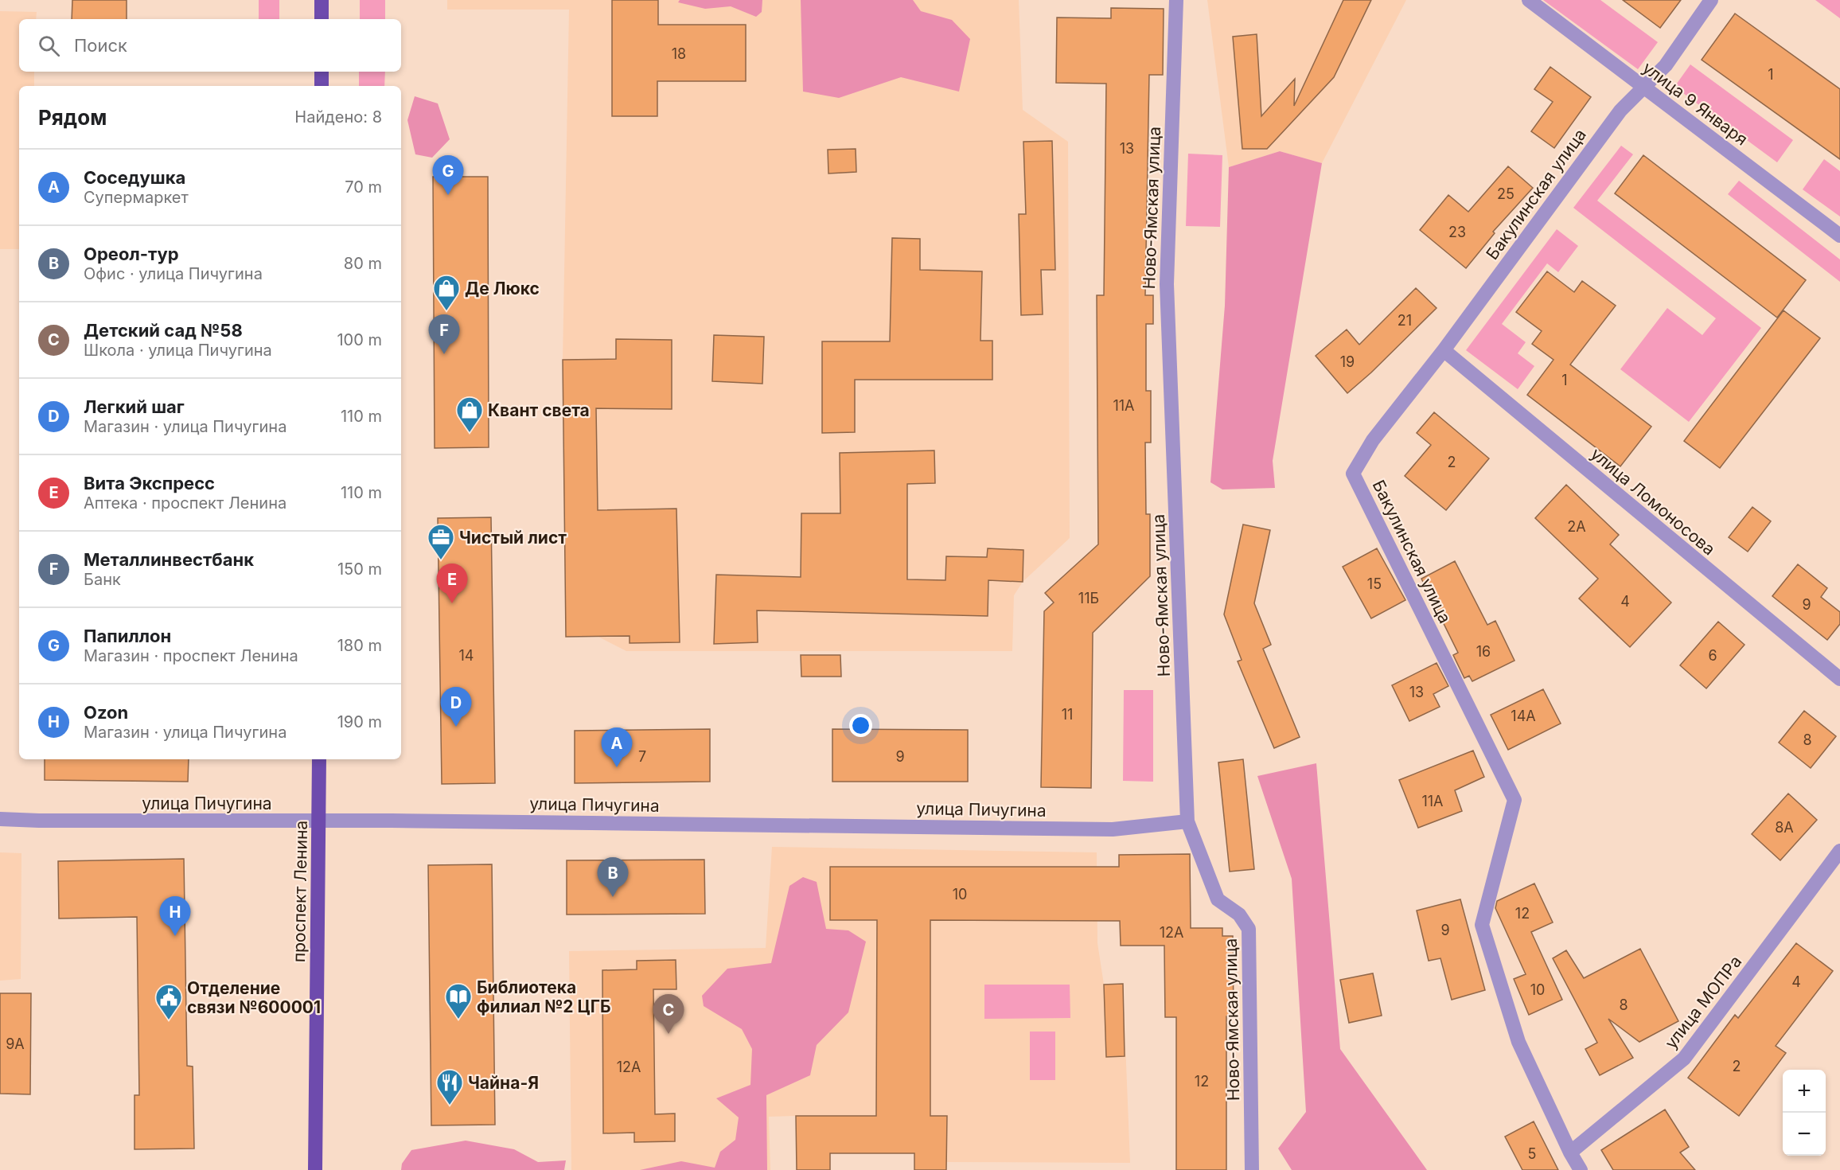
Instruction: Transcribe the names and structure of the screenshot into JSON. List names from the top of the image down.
{
  "streets": {
    "main road": ["проспект Ленина"],
    "street": [
      "улица 9 Января",
      "Бакулинская улица",
      "Ново-Ямская улица",
      "улица Ломоносова",
      "улица Пичугина",
      "улица МОПРа"
    ]
  },
  "crossings": [
    ["улица 9 Января", "Бакулинская улица"],
    ["Бакулинская улица", "улица Ломоносова"],
    ["Бакулинская улица", "улица МОПРа"],
    ["Ново-Ямская улица", "улица Пичугина"],
    ["улица Пичугина", "проспект Ленина"]
  ],
  "places": {
    "shop": ["Де Люкс", "Квант света"],
    "office": ["Чистый лист"],
    "library": ["Библиотека филиал №2 ЦГБ"],
    "public building": ["Отделение связи №600001"],
    "restaurant": ["Чайна-Я"]
  },
  "house_numbers": [
    "18",
    "1",
    "13",
    "25",
    "23",
    "21",
    "19",
    "1",
    "11А",
    "2",
    "2А",
    "15",
    "11Б",
    "4",
    "9",
    "16",
    "14",
    "6",
    "13",
    "11",
    "14А",
    "8",
    "7",
    "9",
    "11А",
    "8А",
    "10",
    "12",
    "9",
    "12А",
    "4",
    "10",
    "8",
    "9А",
    "2",
    "12А",
    "12",
    "5"
  ],
  "page": {
    "search": "Поиск",
    "heading": ["Рядом", "Найдено: 8"],
    "list": [
      {
        "mark": "A",
        "name": "Соседушка",
        "note": "Супермаркет",
        "value": "70 m"
      },
      {
        "mark": "B",
        "name": "Ореол-тур",
        "note": "Офис · улица Пичугина",
        "value": "80 m"
      },
      {
        "mark": "C",
        "name": "Детский сад №58",
        "note": "Школа · улица Пичугина",
        "value": "100 m"
      },
      {
        "mark": "D",
        "name": "Легкий шаг",
        "note": "Магазин · улица Пичугина",
        "value": "110 m"
      },
      {
        "mark": "E",
        "name": "Вита Экспресс",
        "note": "Аптека · проспект Ленина",
        "value": "110 m"
      },
      {
        "mark": "F",
        "name": "Металлинвестбанк",
        "note": "Банк",
        "value": "150 m"
      },
      {
        "mark": "G",
        "name": "Папиллон",
        "note": "Магазин · проспект Ленина",
        "value": "180 m"
      },
      {
        "mark": "H",
        "name": "Ozon",
        "note": "Магазин · улица Пичугина",
        "value": "190 m"
      }
    ],
    "pins": [
      "G",
      "F",
      "E",
      "D",
      "A",
      "B",
      "H",
      "C"
    ],
    "map_buttons": ["+", "−"]
  }
}
